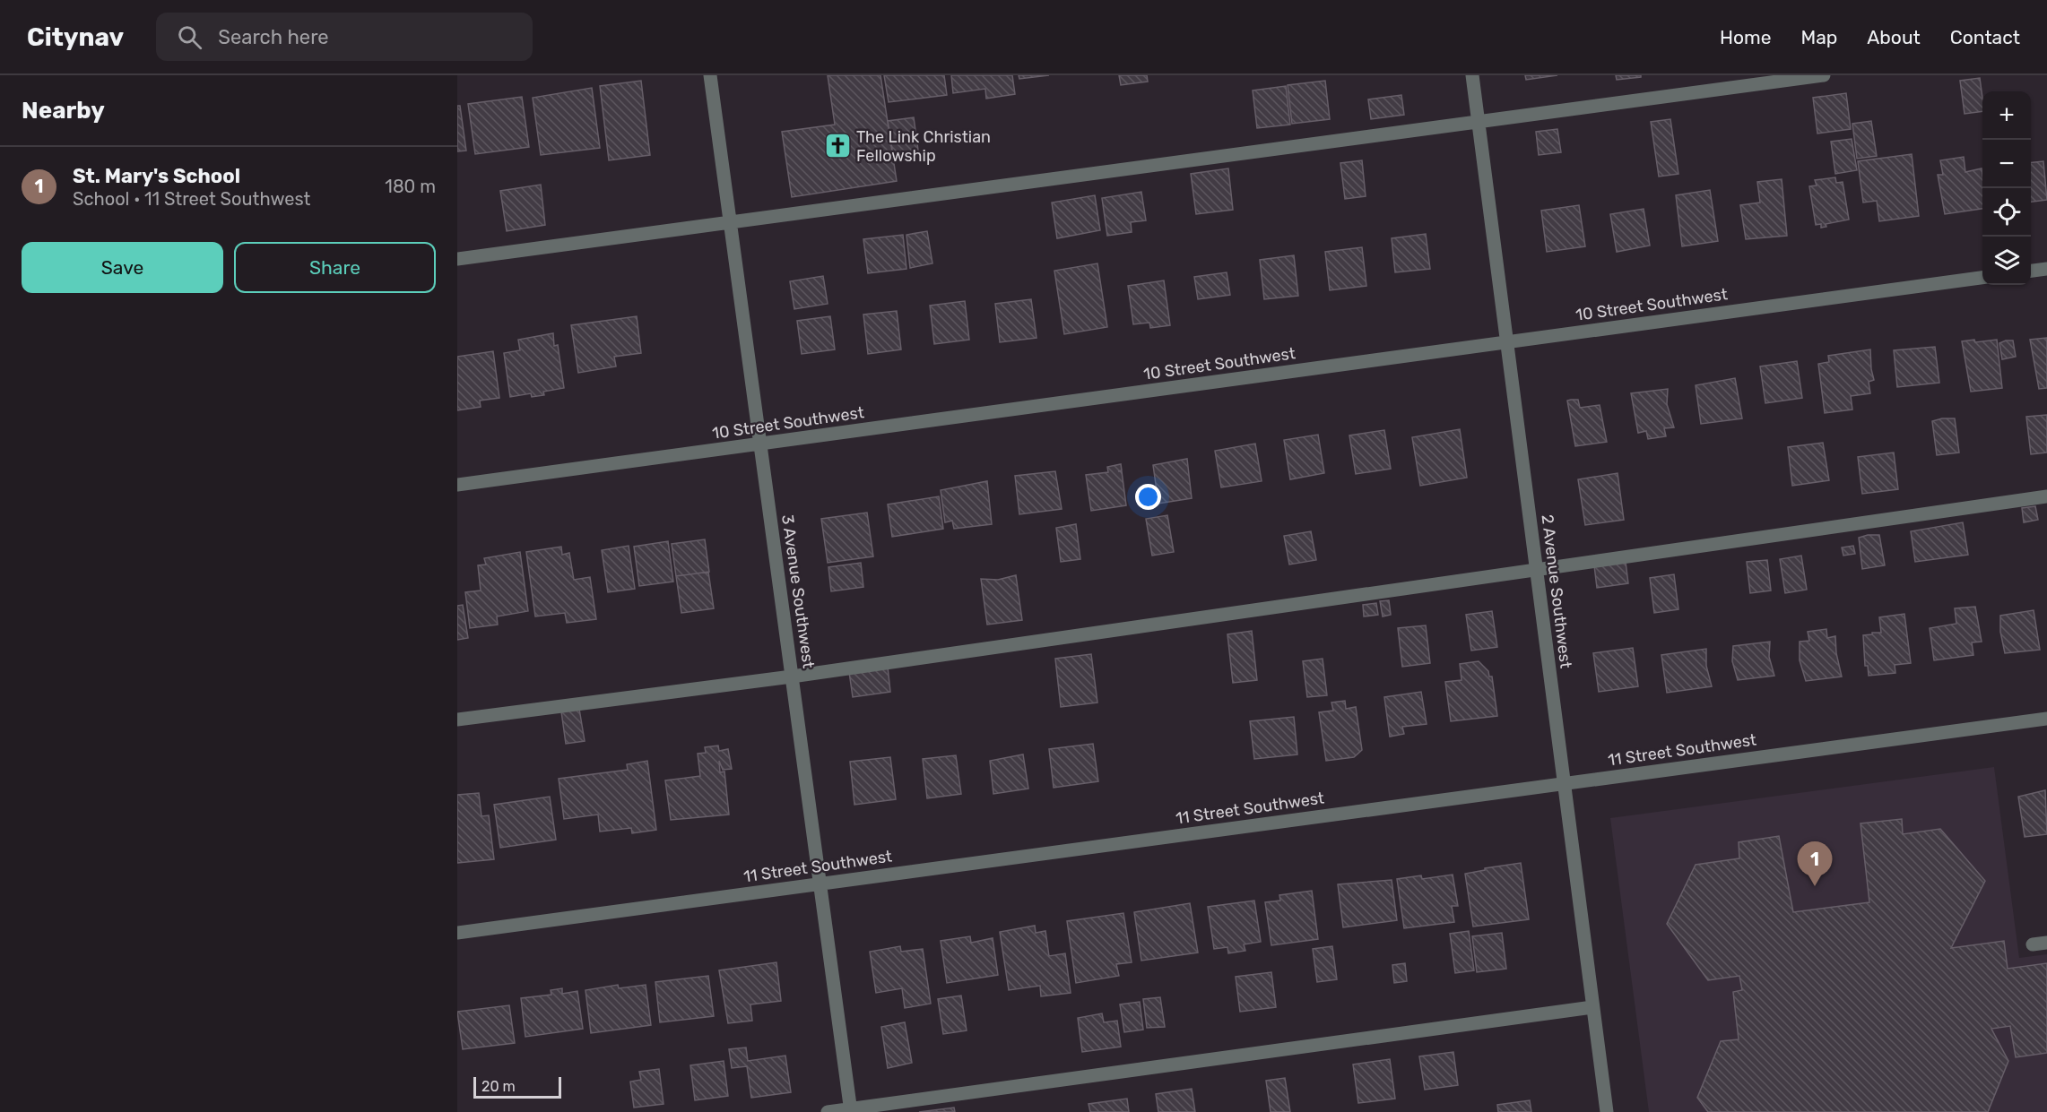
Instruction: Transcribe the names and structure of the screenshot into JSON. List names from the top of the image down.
{
  "streets": {
    "street": [
      "10 Street Southwest",
      "3 Avenue Southwest",
      "2 Avenue Southwest",
      "11 Street Southwest"
    ]
  },
  "crossings": [
    ["10 Street Southwest", "3 Avenue Southwest"],
    ["10 Street Southwest", "2 Avenue Southwest"],
    ["3 Avenue Southwest", "11 Street Southwest"],
    ["2 Avenue Southwest", "11 Street Southwest"]
  ],
  "places": {
    "church": ["The Link Christian Fellowship"]
  },
  "scale_bar": "20 m",
  "page": {
    "header": "Citynav",
    "search": "Search here",
    "nav": [
      "Home",
      "Map",
      "About",
      "Contact"
    ],
    "heading": "Nearby",
    "map_buttons": ["+", "−"],
    "list": [
      {
        "mark": "1",
        "name": "St. Mary's School",
        "note": "School · 11 Street Southwest",
        "value": "180 m"
      }
    ],
    "buttons": ["Save", "Share"],
    "pins": "1",
    "scale": "20 m"
  }
}
